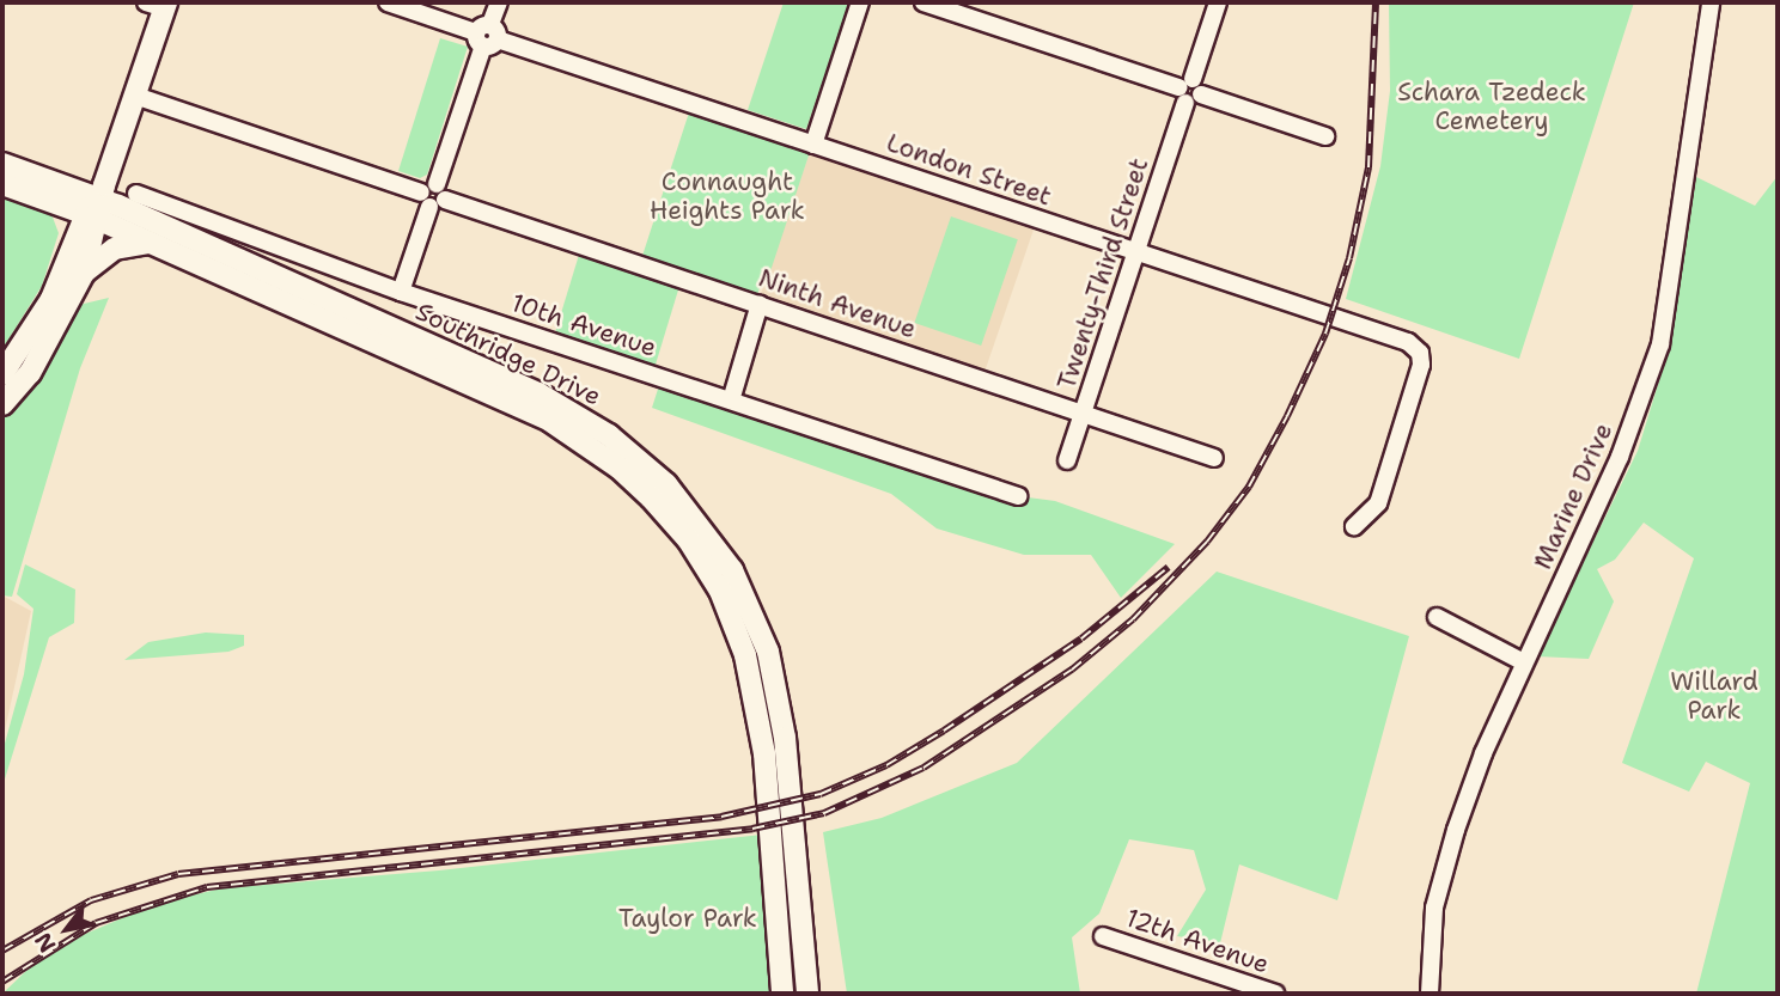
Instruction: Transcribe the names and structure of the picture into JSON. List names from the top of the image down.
{
  "streets": {
    "main road": ["Southridge Drive"],
    "street": [
      "London Street",
      "Twenty-Third Street",
      "Ninth Avenue",
      "10th Avenue",
      "Marine Drive",
      "12th Avenue"
    ]
  },
  "crossings": [
    ["London Street", "Twenty-Third Street"],
    ["Twenty-Third Street", "Ninth Avenue"]
  ],
  "parks": [
    "Schara Tzedeck Cemetery",
    "Connaught Heights Park",
    "Willard Park",
    "Taylor Park"
  ],
  "north": "bottom left"
}
